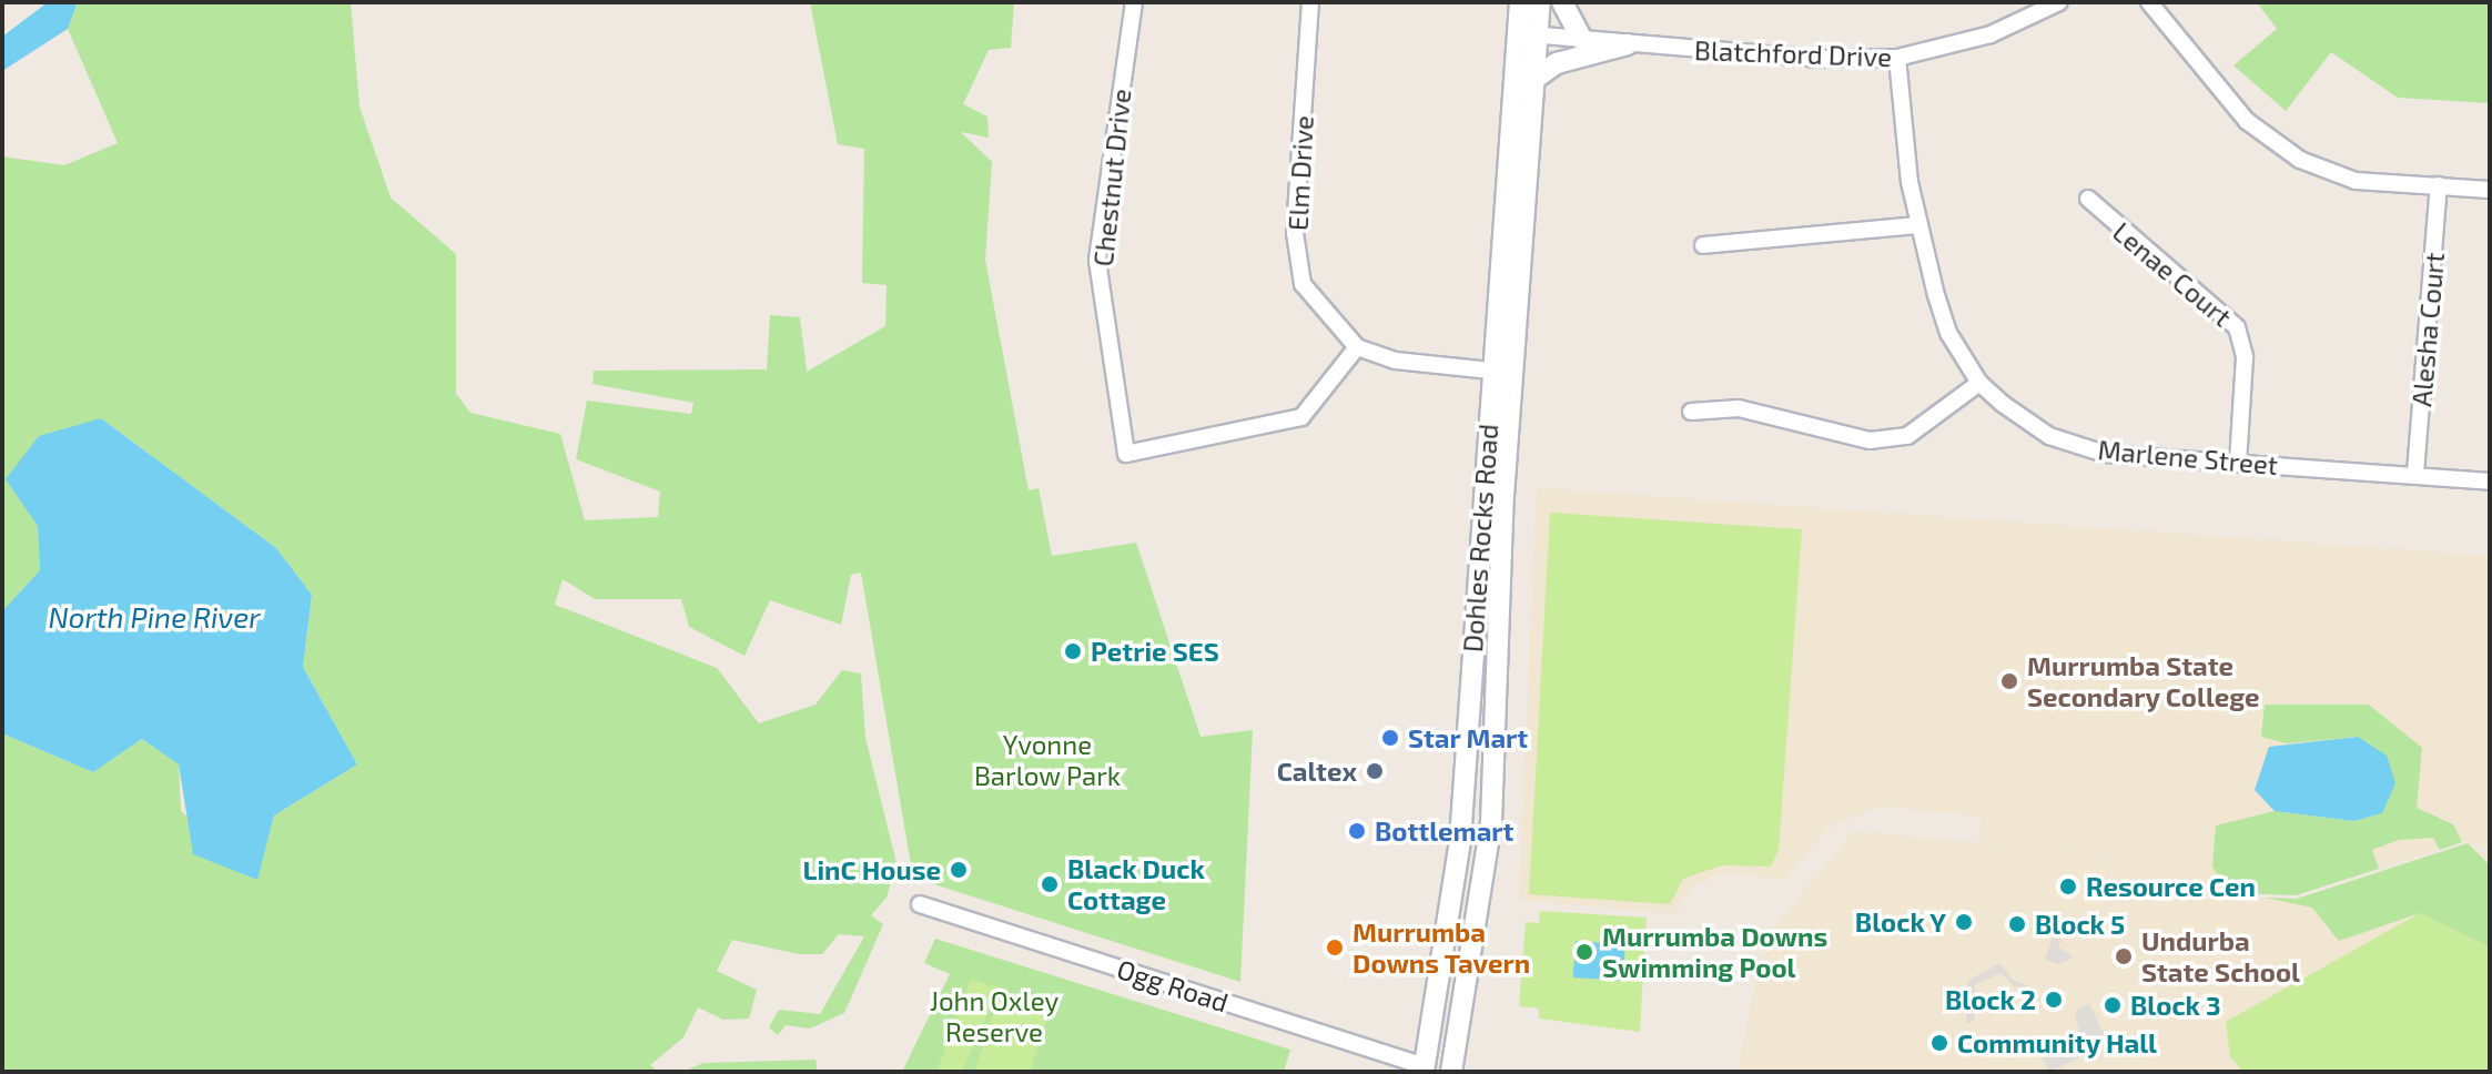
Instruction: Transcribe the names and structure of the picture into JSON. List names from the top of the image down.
{
  "streets": {
    "main road": ["Dohles Rocks Road"],
    "street": [
      "Blatchford Drive",
      "Elm Drive",
      "Chestnut Drive",
      "Lenae Court",
      "Alesha Court",
      "Marlene Street",
      "Ogg Road"
    ]
  },
  "crossings": [
    ["Blatchford Drive", "Marlene Street"],
    ["Blatchford Drive", "Dohles Rocks Road"],
    ["Elm Drive", "Chestnut Drive"],
    ["Lenae Court", "Marlene Street"],
    ["Alesha Court", "Marlene Street"],
    ["Dohles Rocks Road", "Ogg Road"]
  ],
  "water": ["North Pine River"],
  "parks": ["Yvonne Barlow Park", "John Oxley Reserve"],
  "places": [
    "Petrie SES",
    "Murrumba State Secondary College",
    "Star Mart",
    "Caltex",
    "Bottlemart",
    "LinC House",
    "Black Duck Cottage",
    "Resource Cen",
    "Block Y",
    "Block 5",
    "Murrumba Downs Tavern",
    "Murrumba Downs Swimming Pool",
    "Undurba State School",
    "Block 2",
    "Block 3",
    "Community Hall"
  ]
}
